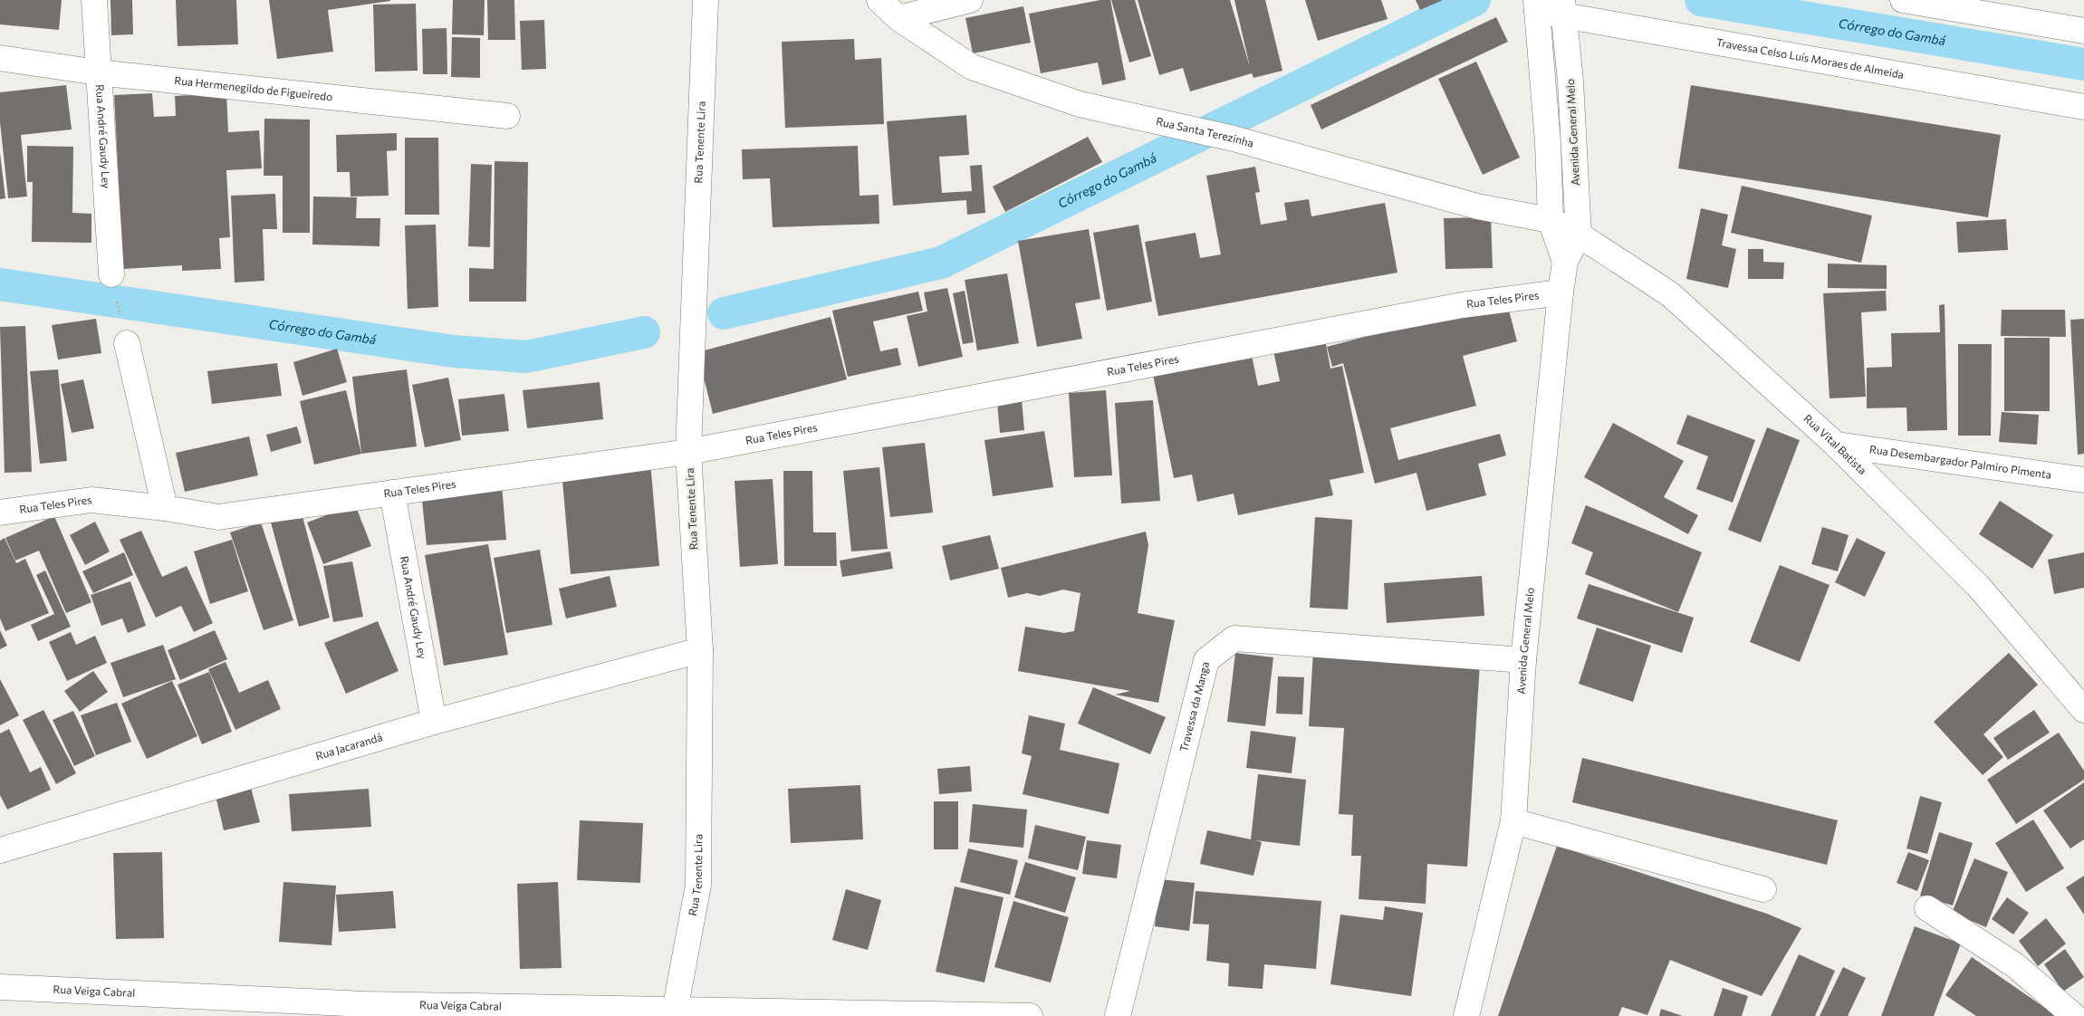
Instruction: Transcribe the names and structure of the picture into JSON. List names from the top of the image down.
{
  "streets": {
    "street": [
      "Travessa Celso Luís Moraes de Almeida",
      "Rua Hermenegildo de Figueiredo",
      "Rua Santa Terezinha",
      "Avenida General Melo",
      "Rua André Gaudy Ley",
      "Rua Tenente Lira",
      "Rua Teles Pires",
      "Rua Vital Batista",
      "Rua Desembargador Palmiro Pimenta",
      "Travessa da Manga",
      "Rua Jacarandá",
      "Rua Veiga Cabral"
    ]
  },
  "crossings": [
    ["Travessa Celso Luís Moraes de Almeida", "Avenida General Melo"],
    ["Rua Hermenegildo de Figueiredo", "Rua André Gaudy Ley"],
    ["Rua Santa Terezinha", "Avenida General Melo"],
    ["Rua Santa Terezinha", "Rua Vital Batista"],
    ["Avenida General Melo", "Rua Teles Pires"],
    ["Avenida General Melo", "Rua Vital Batista"],
    ["Avenida General Melo", "Travessa da Manga"],
    ["Rua André Gaudy Ley", "Rua Teles Pires"],
    ["Rua André Gaudy Ley", "Rua Jacarandá"],
    ["Rua Tenente Lira", "Rua Teles Pires"],
    ["Rua Tenente Lira", "Rua Jacarandá"],
    ["Rua Tenente Lira", "Rua Veiga Cabral"],
    ["Rua Vital Batista", "Rua Desembargador Palmiro Pimenta"]
  ],
  "water": ["Córrego do Gambá"]
}
